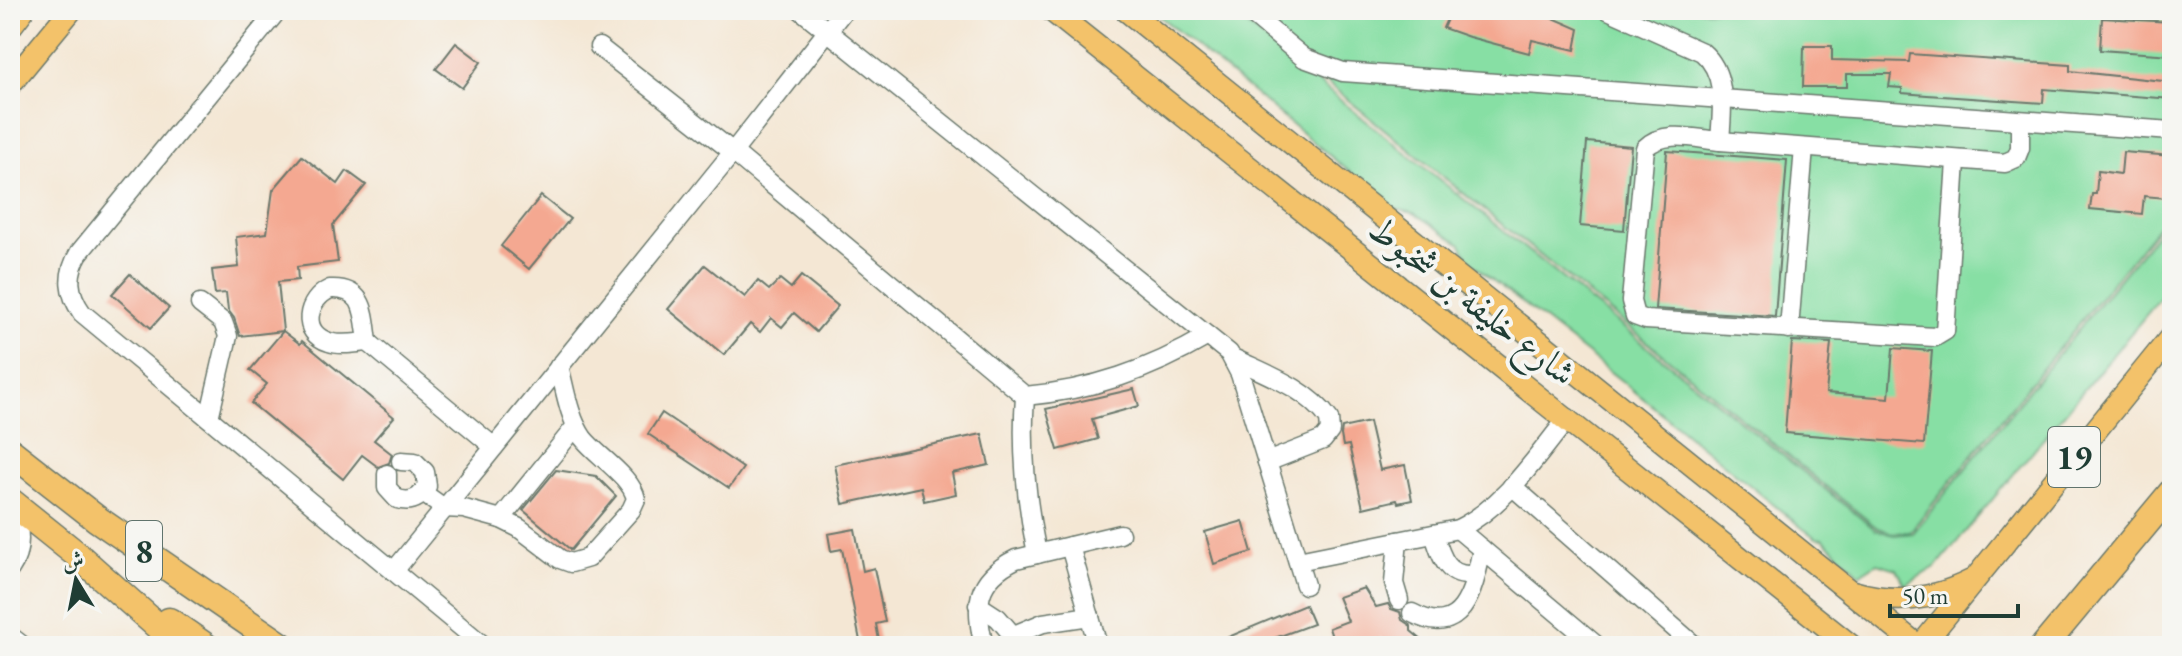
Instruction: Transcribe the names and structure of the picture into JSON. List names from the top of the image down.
{
  "streets": {
    "highway": ["8"],
    "main road": ["شارع خليفة بن شخبوط", "19"]
  },
  "crossings": [
    ["شارع خليفة بن شخبوط", "19"]
  ],
  "scale_bar": "50 m",
  "north": "top"
}
